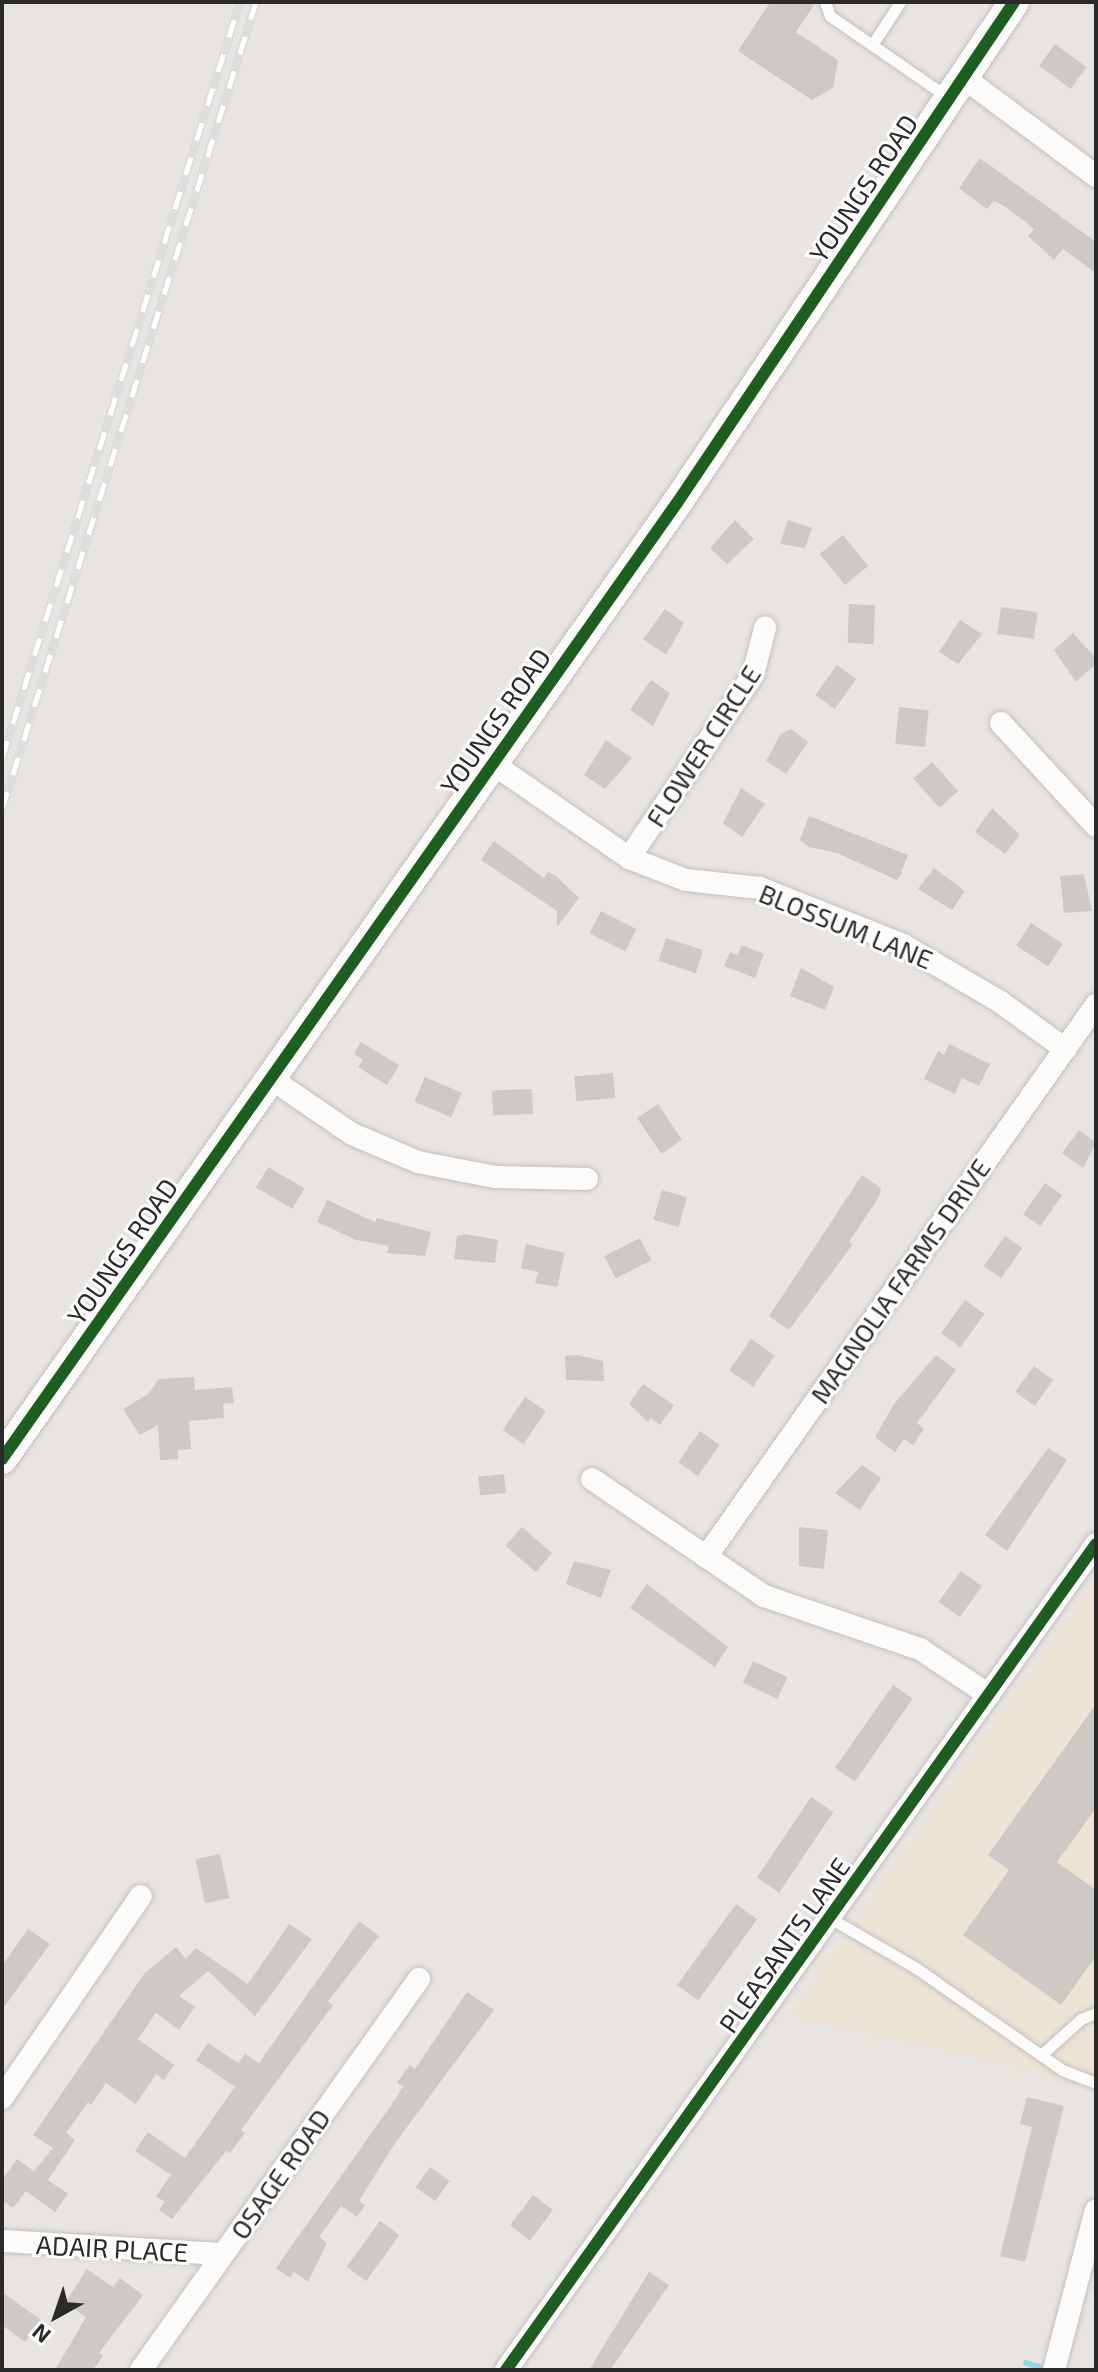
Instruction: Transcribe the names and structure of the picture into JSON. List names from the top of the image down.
{
  "streets": {
    "street": [
      "YOUNGS ROAD",
      "FLOWER CIRCLE",
      "BLOSSUM LANE",
      "MAGNOLIA FARMS DRIVE",
      "PLEASANTS LANE",
      "OSAGE ROAD",
      "ADAIR PLACE"
    ]
  },
  "crossings": [
    ["YOUNGS ROAD", "BLOSSUM LANE"],
    ["FLOWER CIRCLE", "BLOSSUM LANE"],
    ["BLOSSUM LANE", "MAGNOLIA FARMS DRIVE"],
    ["OSAGE ROAD", "ADAIR PLACE"]
  ],
  "north": "bottom left"
}
